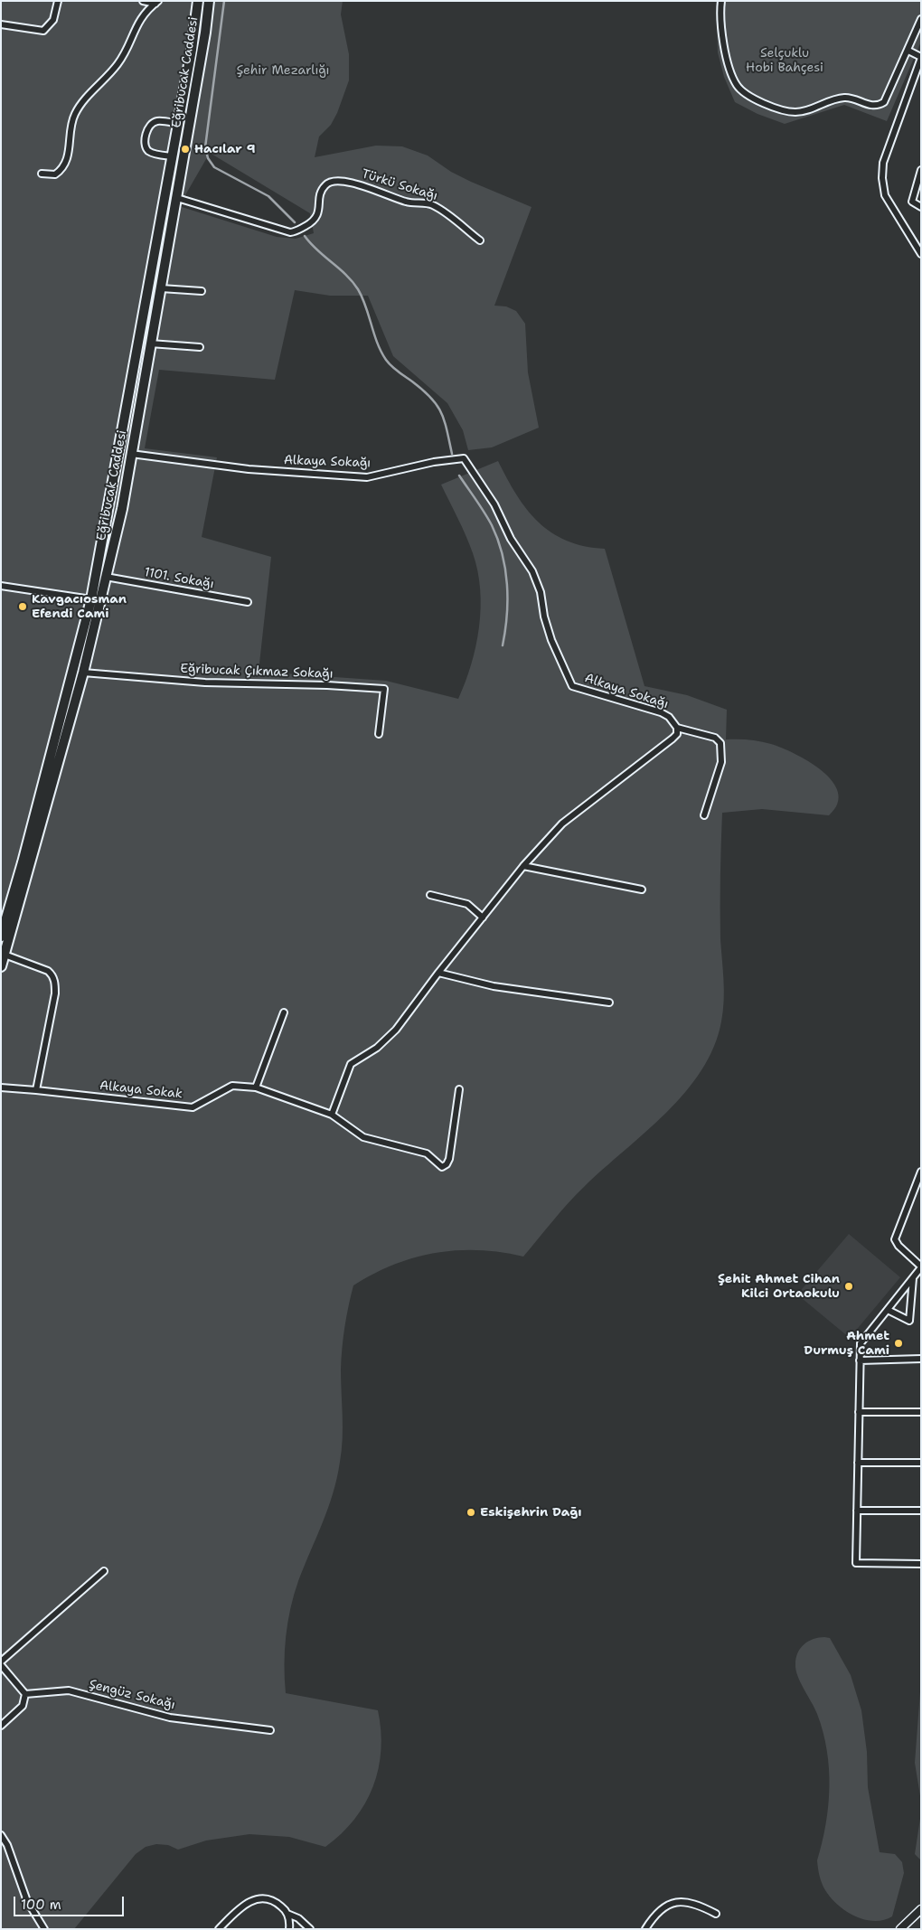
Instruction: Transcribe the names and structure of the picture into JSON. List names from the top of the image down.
{
  "streets": {
    "main road": ["Eğribucak Caddesi"],
    "street": [
      "Türkü Sokağı",
      "Alkaya Sokağı",
      "1101. Sokağı",
      "Eğribucak Çıkmaz Sokağı",
      "Alkaya Sokak",
      "Şengüz Sokağı"
    ]
  },
  "crossings": [
    ["Eğribucak Caddesi", "Türkü Sokağı"],
    ["Eğribucak Caddesi", "Alkaya Sokağı"],
    ["Eğribucak Caddesi", "1101. Sokağı"],
    ["Eğribucak Caddesi", "Eğribucak Çıkmaz Sokağı"]
  ],
  "parks": ["Selçuklu Hobi Bahçesi", "Şehir Mezarlığı"],
  "places": [
    "Hacılar 9",
    "Kavgacıosman Efendi Cami",
    "Şehit Ahmet Cihan Kilci Ortaokulu",
    "Ahmet Durmuş Cami",
    "Eskişehrin Dağı"
  ],
  "scale_bar": "100 m"
}
